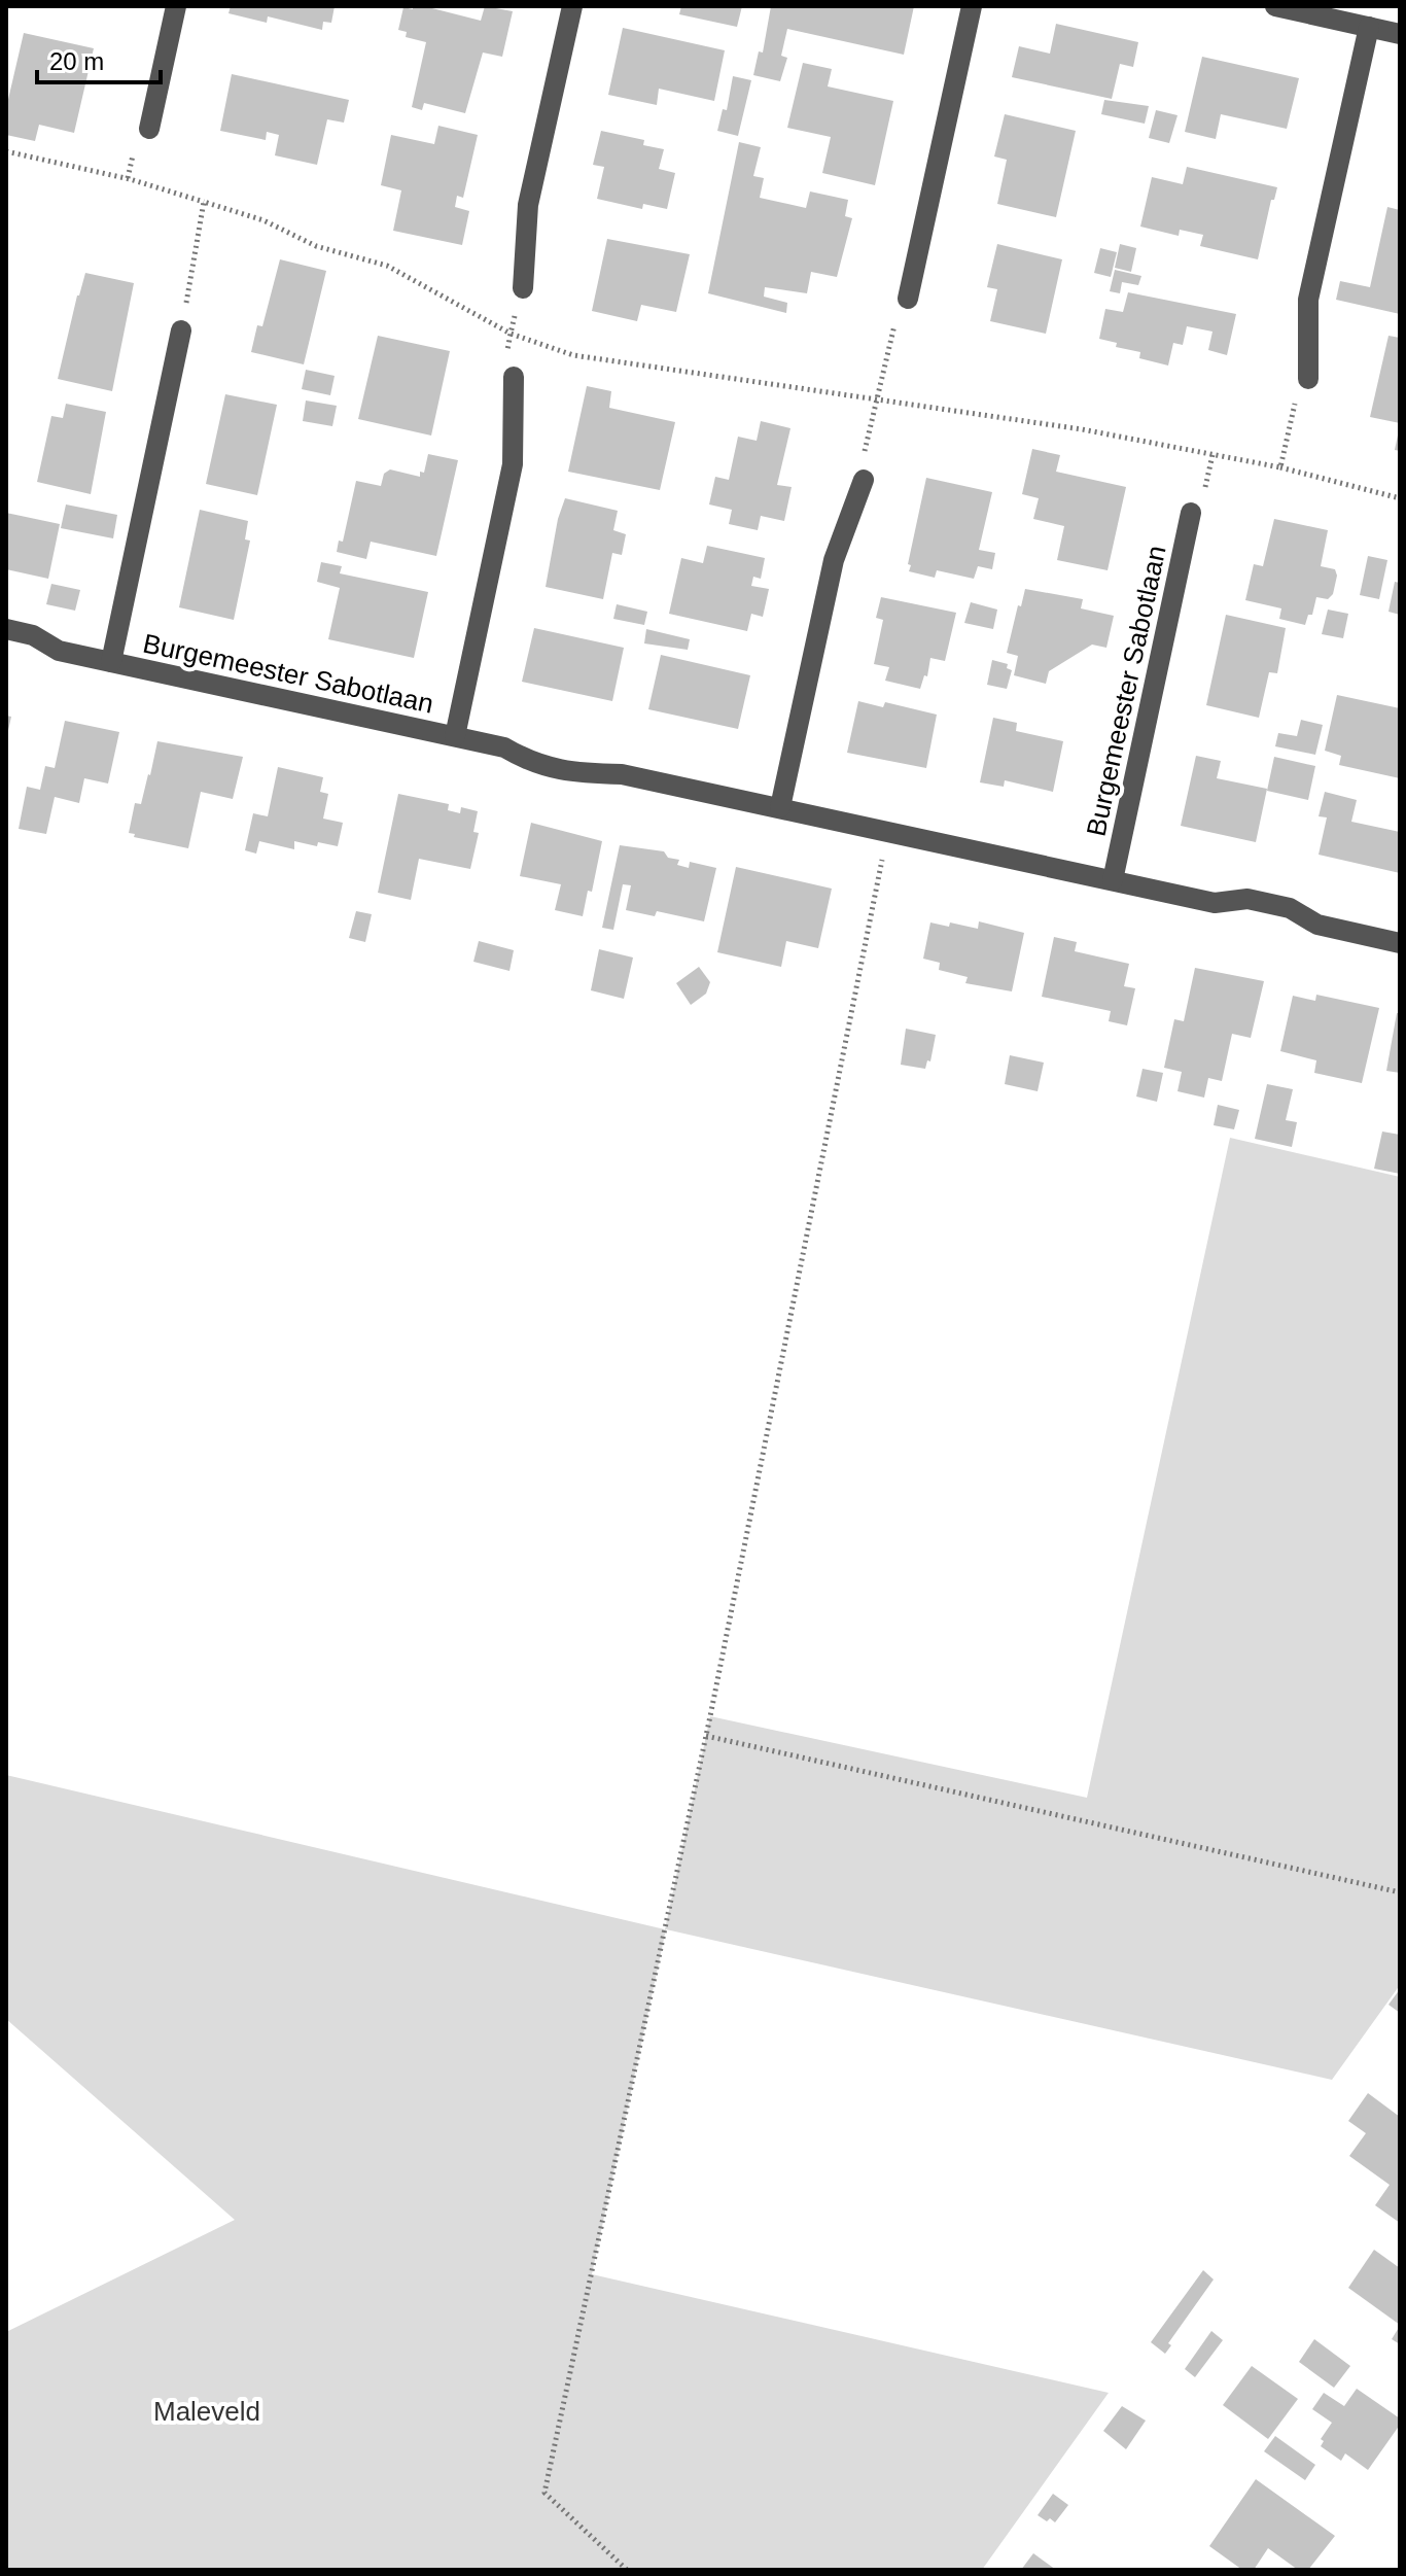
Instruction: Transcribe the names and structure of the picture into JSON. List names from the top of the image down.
{
  "streets": {
    "street": ["Burgemeester Sabotlaan"]
  },
  "parks": ["Maleveld"],
  "scale_bar": "20 m"
}
